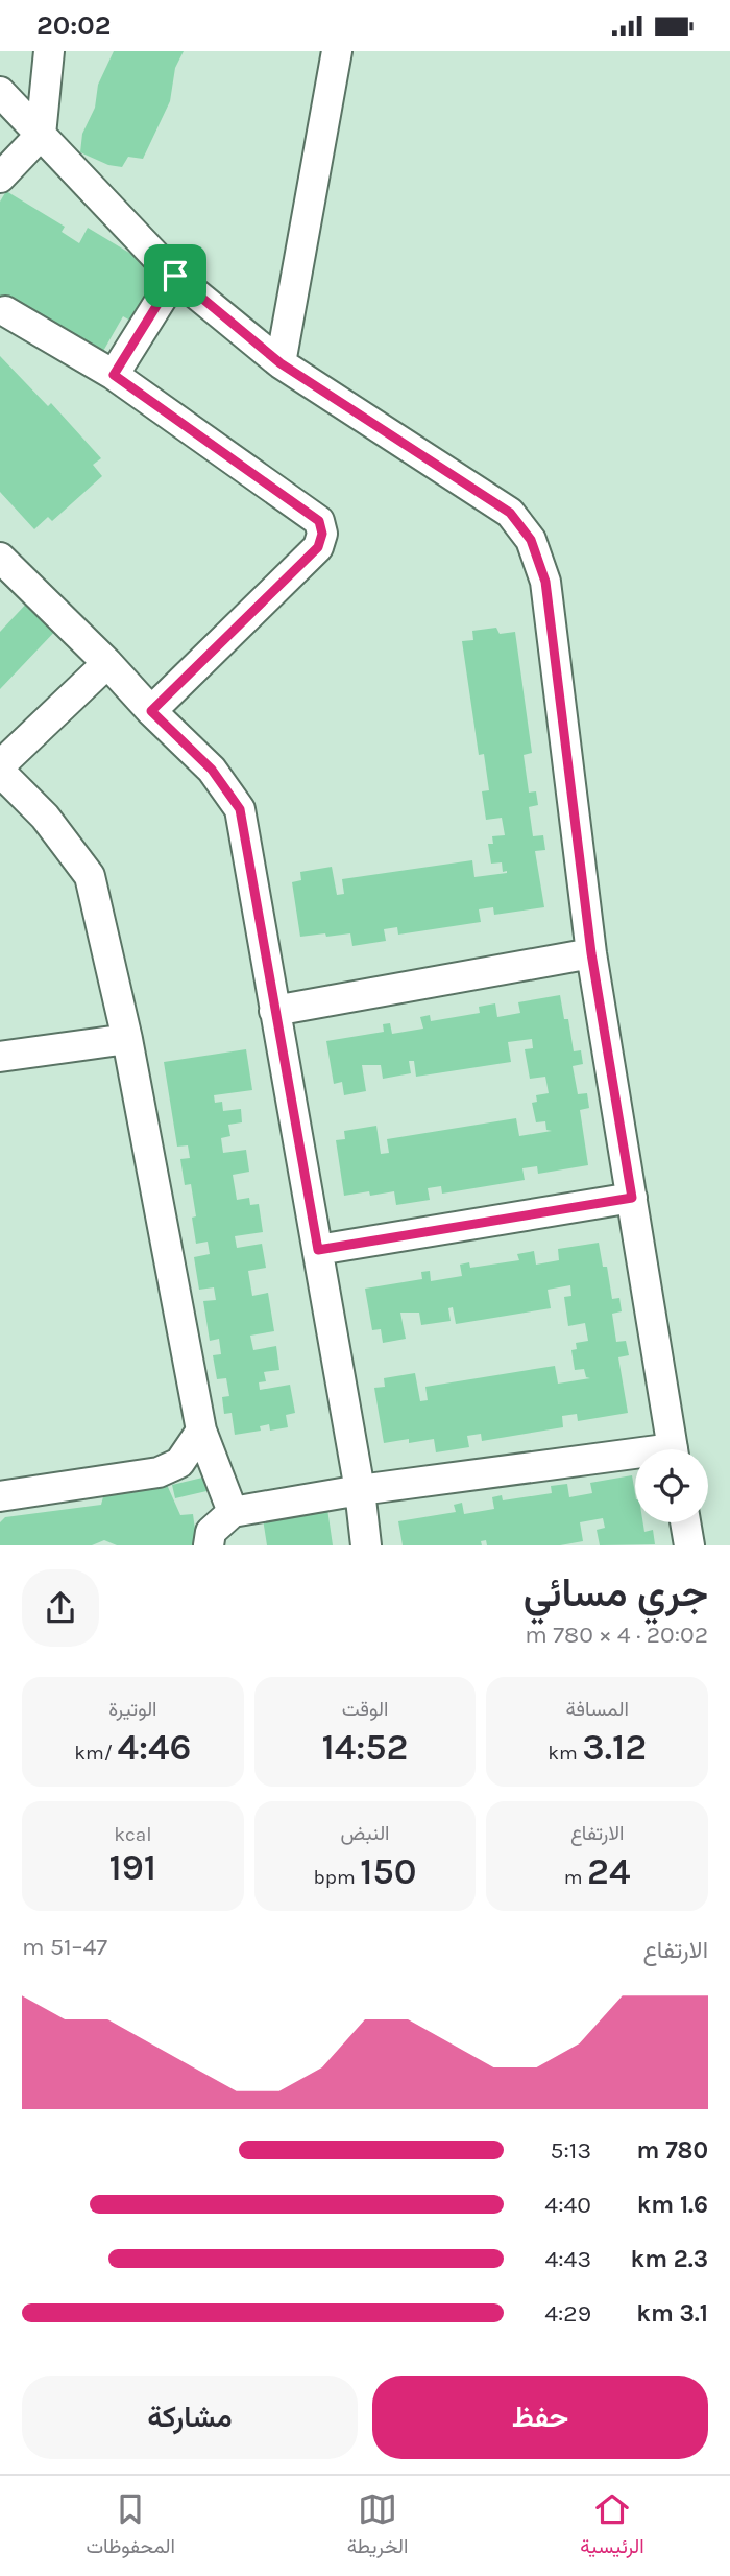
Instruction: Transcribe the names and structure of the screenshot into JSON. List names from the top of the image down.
{
  "page": {
    "status": "20:02",
    "heading": ["جري مسائي", "20:02 · 4 × 780 m"],
    "stats": [
      ["المسافة", "3.12 km"],
      ["الوقت", "14:52"],
      ["الوتيرة", "4:46 /km"],
      ["الارتفاع", "24 m"],
      ["النبض", "150 bpm"],
      ["kcal", "191"]
    ],
    "chart": ["الارتفاع", "47–51 m"],
    "list": [
      {
        "name": "780 m",
        "note": "5:13"
      },
      {
        "name": "1.6 km",
        "note": "4:40"
      },
      {
        "name": "2.3 km",
        "note": "4:43"
      },
      {
        "name": "3.1 km",
        "note": "4:29"
      }
    ],
    "buttons": ["حفظ", "مشاركة"],
    "tabs": ["الرئيسية", "الخريطة", "المحفوظات"]
  }
}
